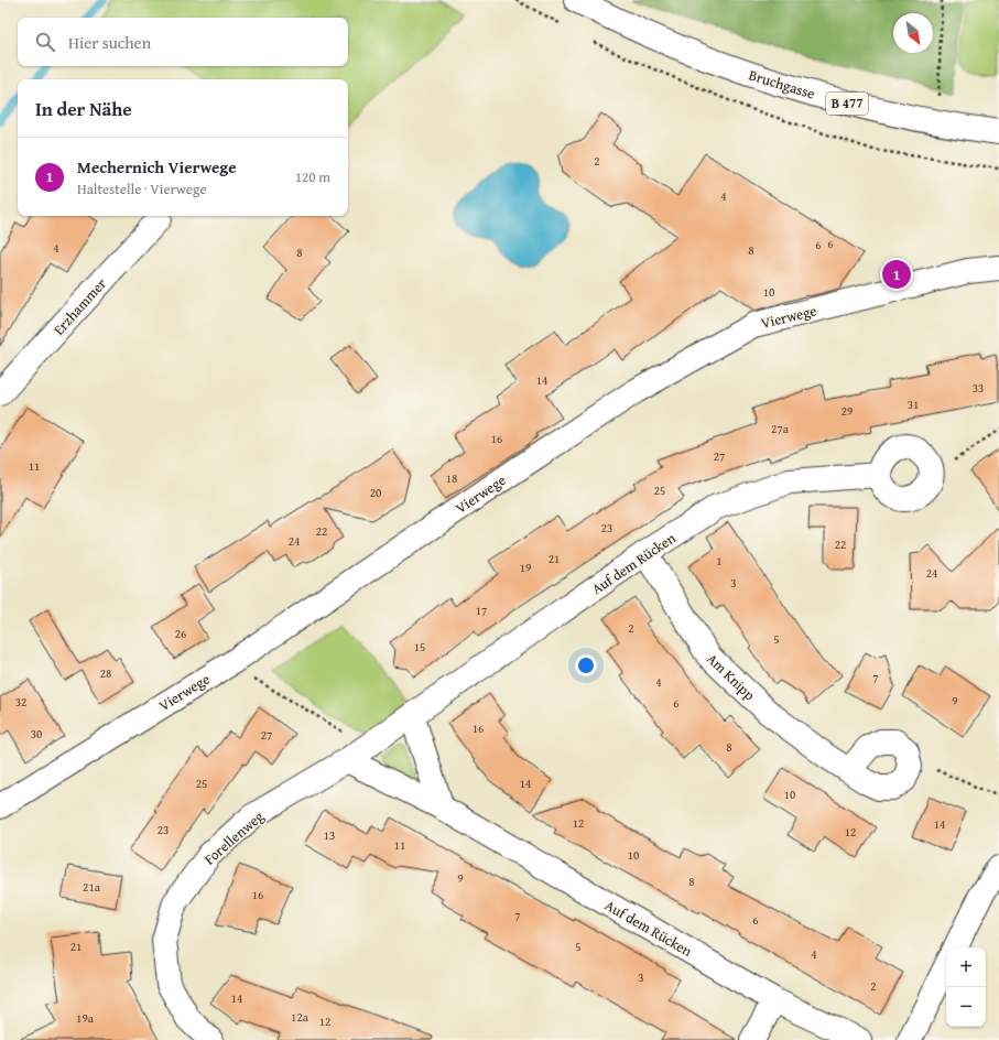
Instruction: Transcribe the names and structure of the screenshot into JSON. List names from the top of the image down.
{
  "streets": {
    "street": [
      "Bruchgasse",
      "B 477",
      "Erzhammer",
      "Vierwege",
      "Auf dem Rücken",
      "Am Knipp",
      "Forellenweg"
    ]
  },
  "crossings": [
    ["Auf dem Rücken", "Am Knipp"],
    ["Auf dem Rücken", "Forellenweg"]
  ],
  "house_numbers": [
    "2",
    "4",
    "6",
    "6",
    "4",
    "8",
    "8",
    "10",
    "14",
    "33",
    "31",
    "29",
    "27a",
    "16",
    "27",
    "11",
    "18",
    "25",
    "20",
    "23",
    "22",
    "24",
    "22",
    "21",
    "1",
    "19",
    "24",
    "3",
    "17",
    "2",
    "26",
    "5",
    "15",
    "28",
    "7",
    "4",
    "9",
    "32",
    "6",
    "16",
    "30",
    "27",
    "8",
    "25",
    "14",
    "10",
    "12",
    "14",
    "23",
    "12",
    "13",
    "11",
    "10",
    "9",
    "8",
    "21a",
    "16",
    "7",
    "6",
    "21",
    "5",
    "4",
    "3",
    "2",
    "14",
    "12a",
    "19a",
    "12"
  ],
  "north": "bottom right",
  "page": {
    "search": "Hier suchen",
    "heading": "In der Nähe",
    "list": [
      {
        "mark": "1",
        "name": "Mechernich Vierwege",
        "note": "Haltestelle · Vierwege",
        "value": "120 m"
      }
    ],
    "pins": "1",
    "map_buttons": ["+", "−"]
  }
}
